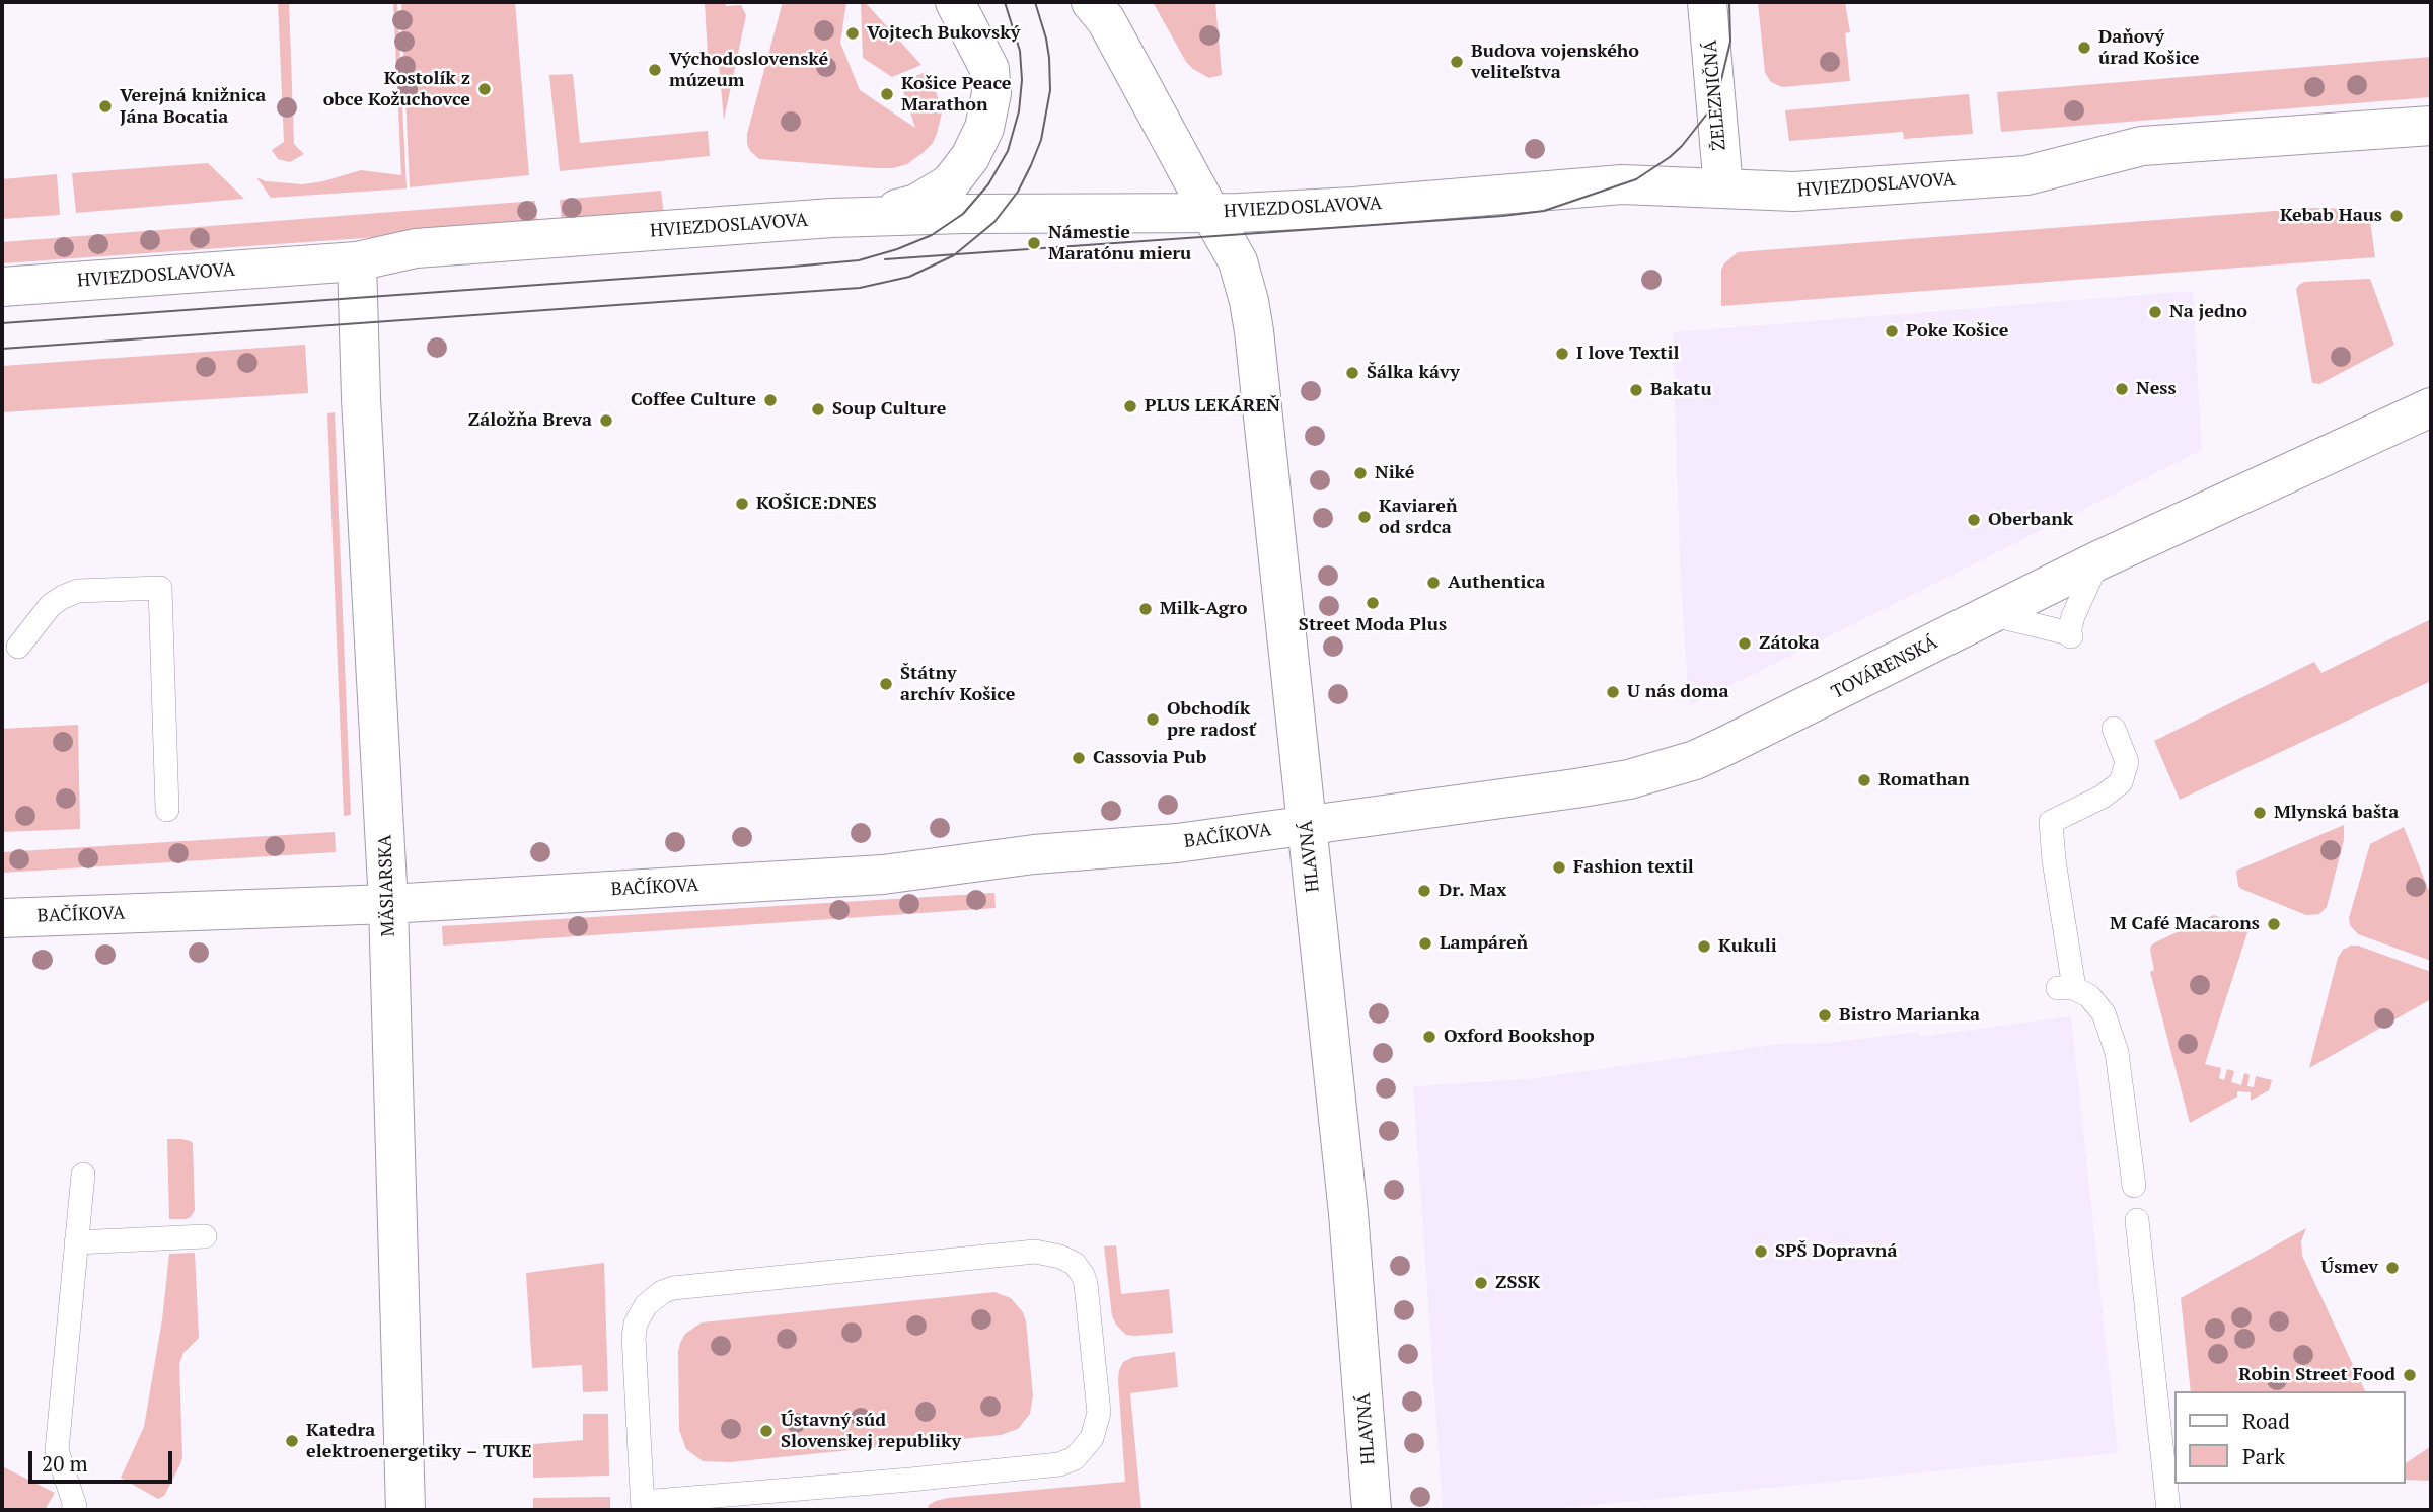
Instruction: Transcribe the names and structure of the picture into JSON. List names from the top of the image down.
{
  "streets": {
    "street": [
      "ŽELEZNIČNÁ",
      "HVIEZDOSLAVOVA",
      "TOVÁRENSKÁ",
      "BAČÍKOVA",
      "HLAVNÁ",
      "MÄSIARSKA"
    ]
  },
  "crossings": [
    ["ŽELEZNIČNÁ", "HVIEZDOSLAVOVA"],
    ["HVIEZDOSLAVOVA", "HLAVNÁ"],
    ["HVIEZDOSLAVOVA", "MÄSIARSKA"],
    ["TOVÁRENSKÁ", "BAČÍKOVA"],
    ["TOVÁRENSKÁ", "HLAVNÁ"],
    ["BAČÍKOVA", "HLAVNÁ"],
    ["BAČÍKOVA", "MÄSIARSKA"]
  ],
  "places": [
    "Vojtech Bukovský",
    "Daňový úrad Košice",
    "Budova vojenského veliteľstva",
    "Východoslovenské múzeum",
    "Kostolík z obce Kožuchovce",
    "Košice Peace Marathon",
    "Verejná knižnica Jána Bocatia",
    "Kebab Haus",
    "Námestie Maratónu mieru",
    "Na jedno",
    "Poke Košice",
    "I love Textil",
    "Šálka kávy",
    "Ness",
    "Bakatu",
    "Coffee Culture",
    "PLUS LEKÁREŇ",
    "Soup Culture",
    "Záložňa Breva",
    "Niké",
    "KOŠICE:DNES",
    "Kaviareň od srdca",
    "Oberbank",
    "Authentica",
    "Street Moda Plus",
    "Milk-Agro",
    "Zátoka",
    "Štátny archív Košice",
    "U nás doma",
    "Obchodík pre radosť",
    "Cassovia Pub",
    "Romathan",
    "Mlynská bašta",
    "Fashion textil",
    "Dr. Max",
    "M Café Macarons",
    "Lampáreň",
    "Kukuli",
    "Bistro Marianka",
    "Oxford Bookshop",
    "SPŠ Dopravná",
    "Úsmev",
    "ZSSK",
    "Robin Street Food",
    "Ústavný súd Slovenskej republiky",
    "Katedra elektroenergetiky – TUKE"
  ],
  "legend": ["Road", "Park"],
  "scale_bar": "20 m"
}
